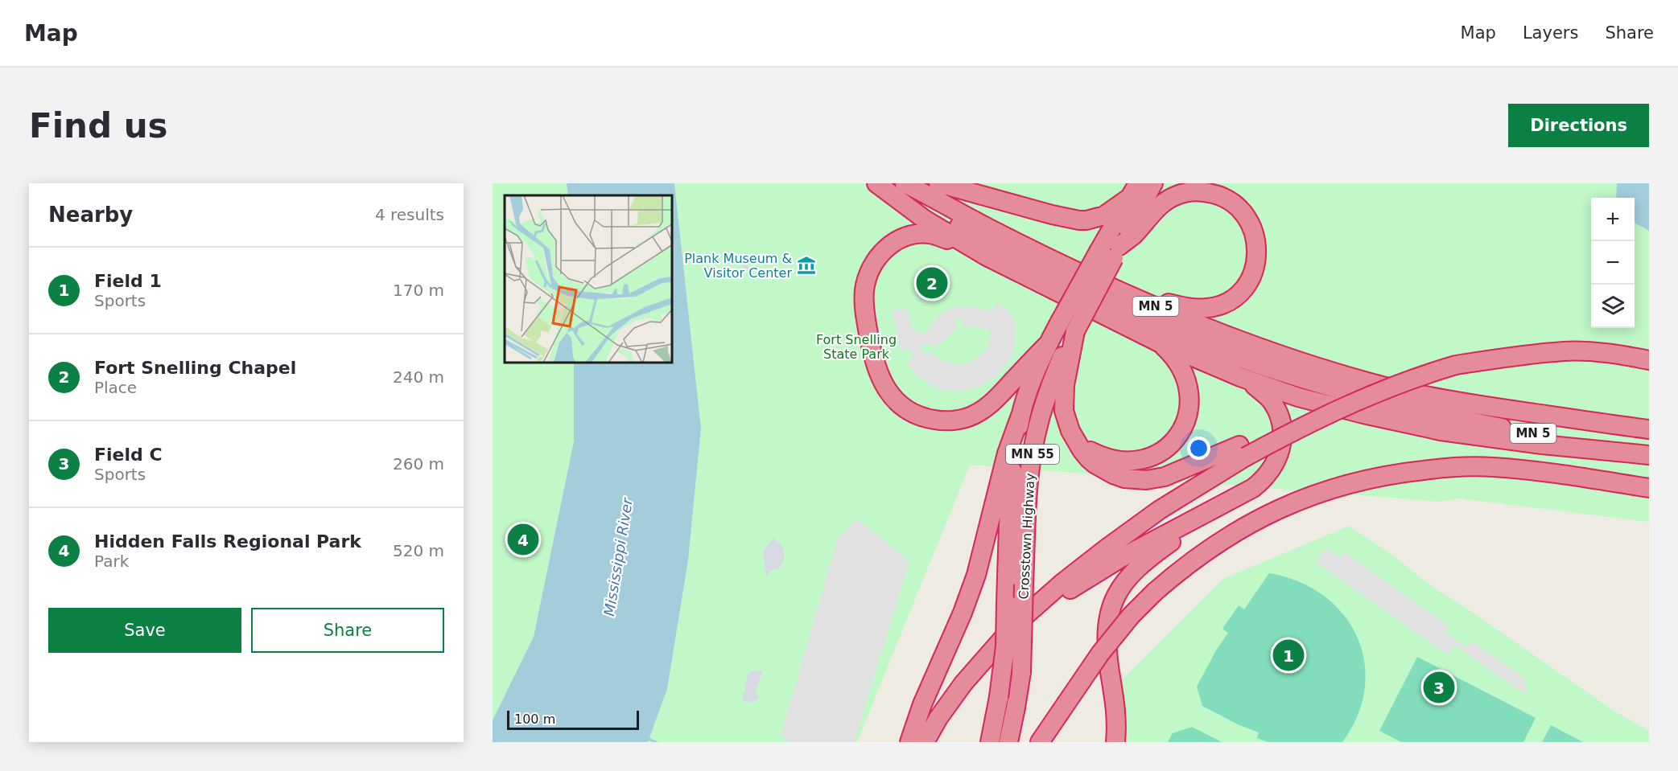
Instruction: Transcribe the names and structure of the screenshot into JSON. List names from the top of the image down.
{
  "streets": {
    "highway": ["MN 5", "MN 55", "Crosstown Highway"]
  },
  "water": ["Mississippi River"],
  "parks": ["Fort Snelling State Park"],
  "places": {
    "museum": ["Plank Museum & Visitor Center"]
  },
  "scale_bar": "100 m",
  "page": {
    "header": "Map",
    "nav": ["Map", "Layers", "Share"],
    "buttons": [
      "Directions",
      ["Save", "Share"]
    ],
    "title": "Find us",
    "heading": ["Nearby", "4 results"],
    "map_buttons": ["+", "−"],
    "list": [
      {
        "mark": "1",
        "name": "Field 1",
        "note": "Sports",
        "value": "170 m"
      },
      {
        "mark": "2",
        "name": "Fort Snelling Chapel",
        "note": "Place",
        "value": "240 m"
      },
      {
        "mark": "3",
        "name": "Field C",
        "note": "Sports",
        "value": "260 m"
      },
      {
        "mark": "4",
        "name": "Hidden Falls Regional Park",
        "note": "Park",
        "value": "520 m"
      }
    ],
    "pins": [
      "2",
      "4",
      "1",
      "3"
    ],
    "scale": "100 m"
  }
}
